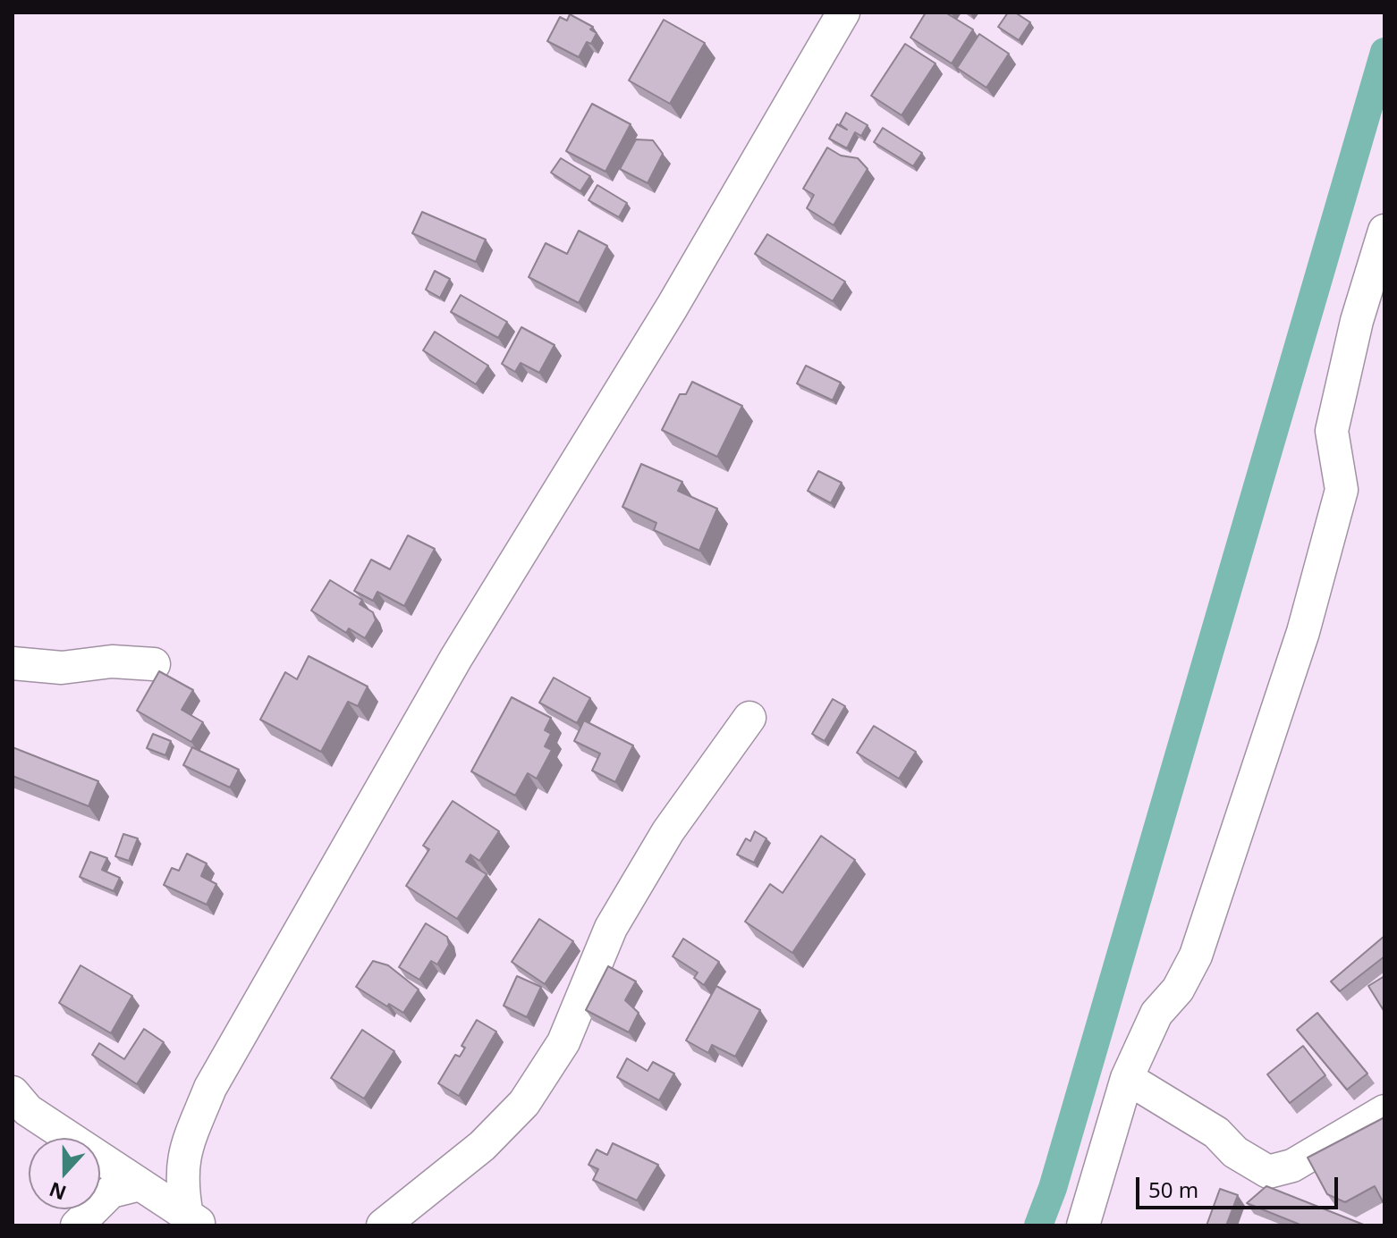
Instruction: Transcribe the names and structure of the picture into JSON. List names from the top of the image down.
{
  "scale_bar": "50 m",
  "north": "bottom"
}
